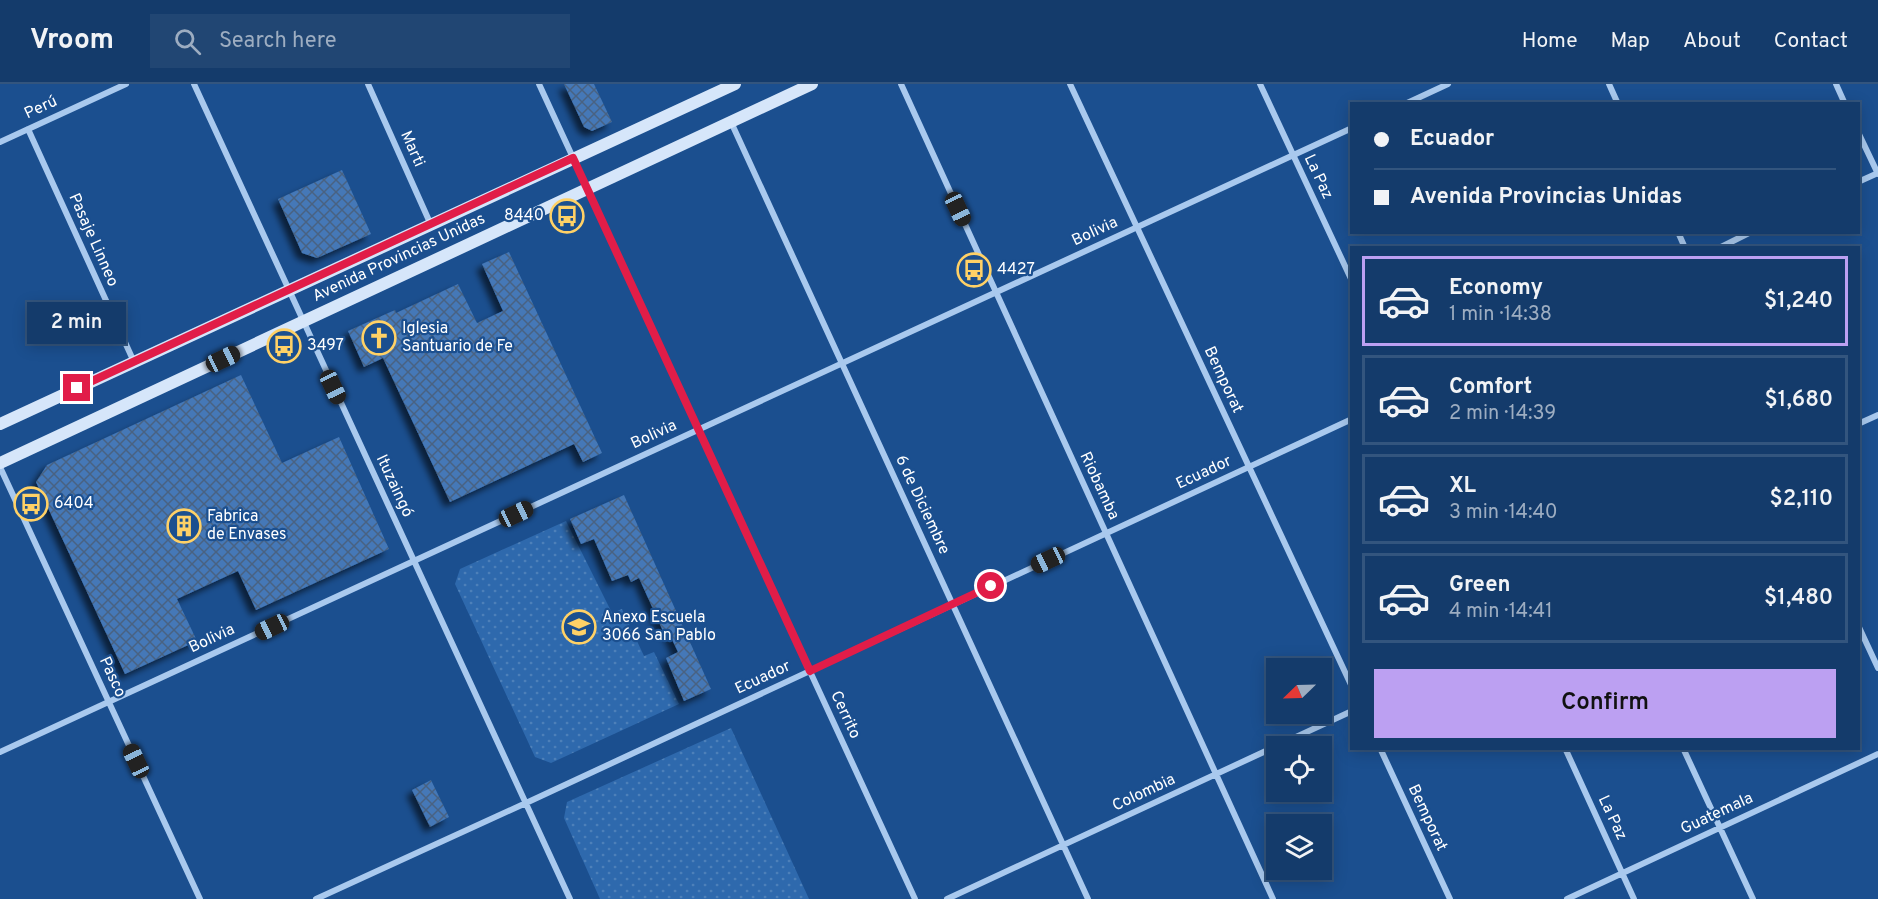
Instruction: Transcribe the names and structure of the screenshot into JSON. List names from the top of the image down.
{
  "streets": {
    "main road": ["Avenida Provincias Unidas"],
    "street": [
      "Perú",
      "Marti",
      "La Paz",
      "Bolivia",
      "Pasaje Linneo",
      "Bemporat",
      "Ecuador",
      "Ituzaingó",
      "Riobamba",
      "6 de Diciembre",
      "Pasco",
      "Cerrito",
      "Colombia",
      "Guatemala"
    ]
  },
  "crossings": [
    ["Perú", "Pasaje Linneo"],
    ["Marti", "Avenida Provincias Unidas"],
    ["La Paz", "Bolivia"],
    ["La Paz", "Guatemala"],
    ["Bolivia", "Bemporat"],
    ["Bolivia", "Ituzaingó"],
    ["Bolivia", "Riobamba"],
    ["Bolivia", "6 de Diciembre"],
    ["Bolivia", "Pasco"],
    ["Bolivia", "Cerrito"],
    ["Pasaje Linneo", "Avenida Provincias Unidas"],
    ["Avenida Provincias Unidas", "Ituzaingó"],
    ["Avenida Provincias Unidas", "6 de Diciembre"],
    ["Avenida Provincias Unidas", "Pasco"],
    ["Avenida Provincias Unidas", "Cerrito"],
    ["Bemporat", "Ecuador"],
    ["Ecuador", "Ituzaingó"],
    ["Ecuador", "Riobamba"],
    ["Ecuador", "6 de Diciembre"],
    ["Ecuador", "Cerrito"],
    ["Riobamba", "Colombia"],
    ["6 de Diciembre", "Colombia"]
  ],
  "places": {
    "bus stop": [
      "8440",
      "4427",
      "3497",
      "6404"
    ],
    "church": ["Iglesia Santuario de Fe"],
    "building": ["Fabrica de Envases"],
    "school or university": ["Anexo Escuela 3066 San Pablo"]
  },
  "north": "bottom left",
  "page": {
    "header": "Vroom",
    "search": "Search here",
    "nav": [
      "Home",
      "Map",
      "About",
      "Contact"
    ],
    "banner": ["Ecuador", "Avenida Provincias Unidas"],
    "list": [
      {
        "name": "Economy",
        "note": "1 min · 14:38",
        "value": "$1,240"
      },
      {
        "name": "Comfort",
        "note": "2 min · 14:39",
        "value": "$1,680"
      },
      {
        "name": "XL",
        "note": "3 min · 14:40",
        "value": "$2,110"
      },
      {
        "name": "Green",
        "note": "4 min · 14:41",
        "value": "$1,480"
      }
    ],
    "bubble": "2 min",
    "buttons": "Confirm"
  }
}
